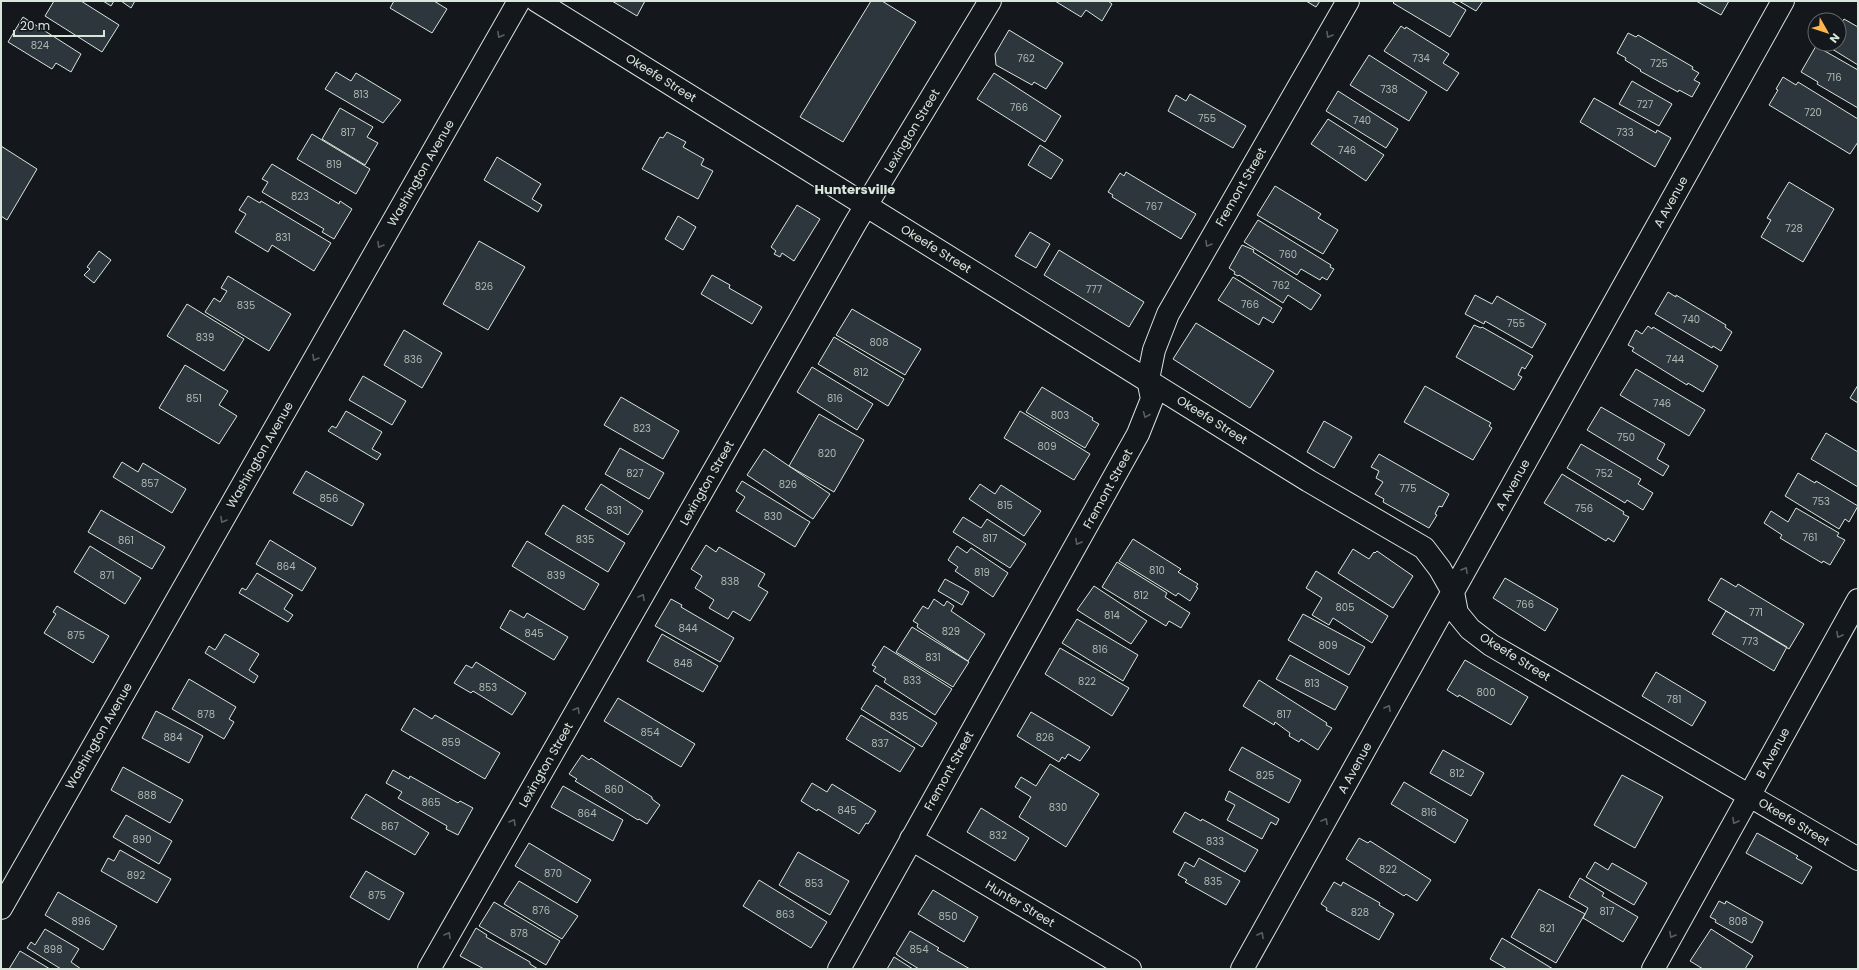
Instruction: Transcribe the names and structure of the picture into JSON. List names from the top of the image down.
{
  "streets": {
    "street": [
      "Okeefe Street",
      "Lexington Street",
      "Washington Avenue",
      "Fremont Street",
      "A Avenue",
      "B Avenue",
      "Hunter Street"
    ]
  },
  "crossings": [
    ["Okeefe Street", "Lexington Street"],
    ["Okeefe Street", "Fremont Street"],
    ["Okeefe Street", "A Avenue"],
    ["Okeefe Street", "B Avenue"],
    ["Fremont Street", "Hunter Street"]
  ],
  "one_way": [
    "Lexington Street",
    "Washington Avenue",
    "Fremont Street",
    "A Avenue",
    "B Avenue"
  ],
  "districts": ["Huntersville"],
  "house_numbers": [
    "824",
    "762",
    "734",
    "725",
    "716",
    "738",
    "813",
    "727",
    "766",
    "720",
    "755",
    "740",
    "817",
    "733",
    "746",
    "819",
    "823",
    "767",
    "728",
    "831",
    "760",
    "762",
    "826",
    "777",
    "766",
    "835",
    "740",
    "755",
    "839",
    "808",
    "836",
    "744",
    "812",
    "851",
    "816",
    "746",
    "803",
    "823",
    "750",
    "809",
    "820",
    "827",
    "752",
    "857",
    "826",
    "775",
    "856",
    "753",
    "815",
    "756",
    "831",
    "830",
    "761",
    "817",
    "835",
    "861",
    "864",
    "810",
    "819",
    "871",
    "839",
    "838",
    "812",
    "766",
    "805",
    "771",
    "814",
    "844",
    "829",
    "845",
    "875",
    "773",
    "809",
    "816",
    "831",
    "848",
    "833",
    "822",
    "813",
    "853",
    "800",
    "781",
    "878",
    "817",
    "835",
    "854",
    "884",
    "826",
    "859",
    "837",
    "812",
    "825",
    "860",
    "888",
    "865",
    "830",
    "845",
    "816",
    "864",
    "867",
    "832",
    "890",
    "833",
    "822",
    "870",
    "892",
    "835",
    "853",
    "875",
    "876",
    "817",
    "828",
    "863",
    "850",
    "896",
    "808",
    "821",
    "878",
    "898",
    "854"
  ],
  "scale_bar": "20 m",
  "north": "bottom right"
}
